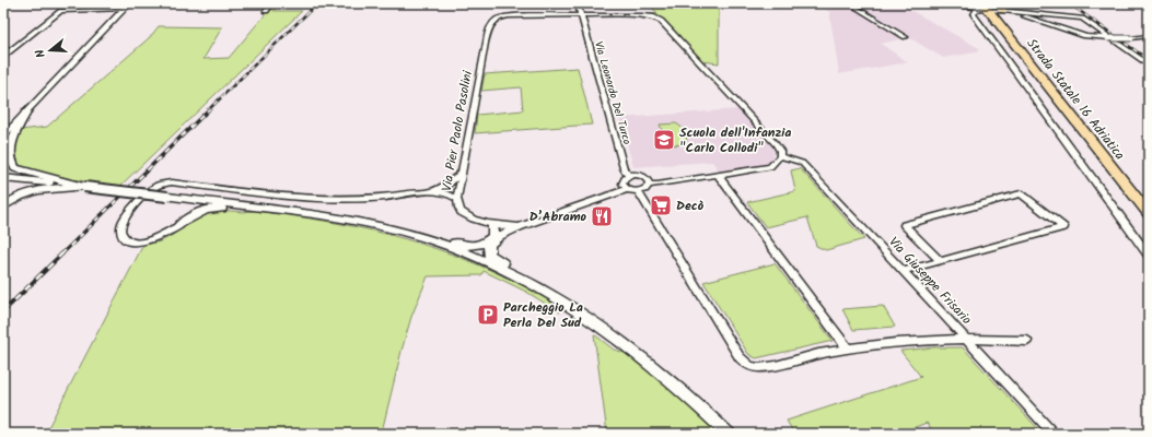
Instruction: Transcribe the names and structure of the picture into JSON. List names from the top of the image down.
{
  "streets": {
    "highway": ["Strada Statale 16 Adriatica"],
    "street": ["Via Leonardo Del Turco", "Via Pier Paolo Pasolini", "Via Giuseppe Frisario"]
  },
  "crossings": [
    ["Via Leonardo Del Turco", "Via Pier Paolo Pasolini"]
  ],
  "places": {
    "school or university": ["Scuola dell'Infanzia \"Carlo Collodi\""],
    "supermarket": ["Decò"],
    "restaurant": ["D’Abramo"],
    "parking": ["Parcheggio La Perla Del Sud"]
  },
  "north": "left"
}
